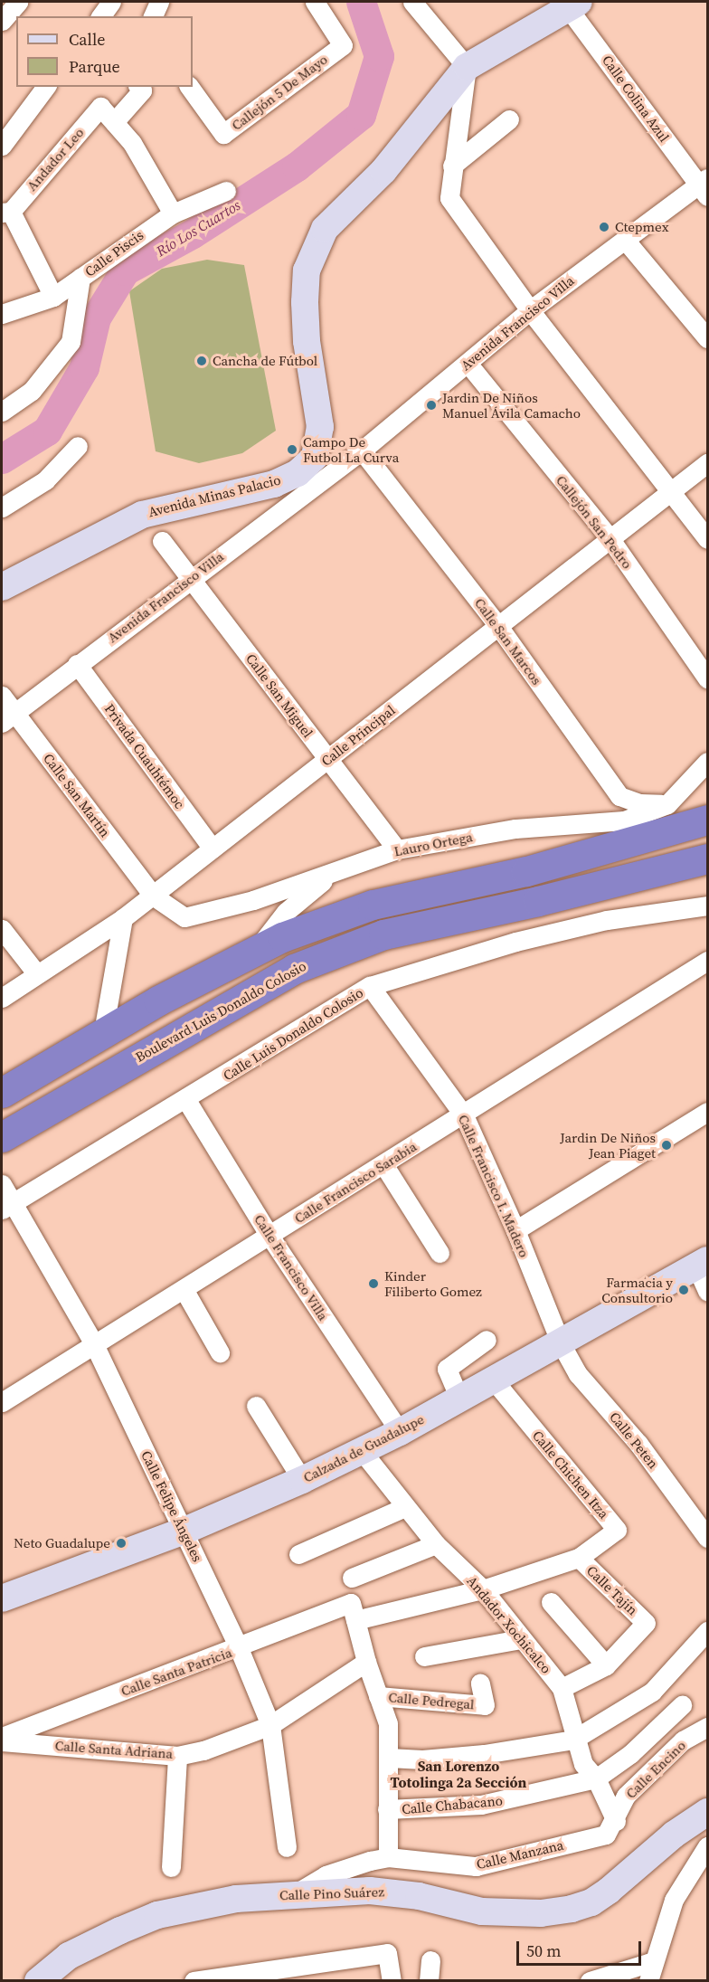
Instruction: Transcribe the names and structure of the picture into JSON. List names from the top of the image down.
{
  "streets": {
    "highway": ["Boulevard Luis Donaldo Colosio"],
    "street": [
      "Callejón 5 De Mayo",
      "Calle Colina Azul",
      "Andador Leo",
      "Calle Piscis",
      "Avenida Francisco Villa",
      "Avenida Minas Palacio",
      "Callejón San Pedro",
      "Calle San Marcos",
      "Calle San Miguel",
      "Calle Principal",
      "Privada Cuauhtémoc",
      "Calle San Martín",
      "Lauro Ortega",
      "Calle Luis Donaldo Colosio",
      "Calle Francisco Sarabia",
      "Calle Francisco I. Madero",
      "Calle Francisco Villa",
      "Calle Peten",
      "Calzada de Guadalupe",
      "Calle Chichen Itza",
      "Calle Felipe Ángeles",
      "Calle Tajín",
      "Andador Xochicalco",
      "Calle Santa Patricia",
      "Calle Pedregal",
      "Calle Santa Adriana",
      "Calle Encino",
      "Calle Chabacano",
      "Calle Manzana",
      "Calle Pino Suárez"
    ]
  },
  "crossings": [
    ["Calle Colina Azul", "Avenida Francisco Villa"],
    ["Andador Leo", "Calle Piscis"],
    ["Avenida Francisco Villa", "Avenida Minas Palacio"],
    ["Avenida Francisco Villa", "Calle San Marcos"],
    ["Avenida Francisco Villa", "Calle San Miguel"],
    ["Avenida Francisco Villa", "Privada Cuauhtémoc"],
    ["Avenida Francisco Villa", "Calle San Martín"],
    ["Callejón San Pedro", "Calle Principal"],
    ["Calle San Marcos", "Calle Principal"],
    ["Calle San Marcos", "Lauro Ortega"],
    ["Calle San Miguel", "Calle Principal"],
    ["Calle San Miguel", "Lauro Ortega"],
    ["Calle Principal", "Privada Cuauhtémoc"],
    ["Calle Principal", "Calle San Martín"],
    ["Calle Principal", "Lauro Ortega"],
    ["Calle San Martín", "Lauro Ortega"],
    ["Calle Luis Donaldo Colosio", "Calle Francisco I. Madero"],
    ["Calle Luis Donaldo Colosio", "Calle Francisco Villa"],
    ["Calle Luis Donaldo Colosio", "Calle Felipe Ángeles"],
    ["Calle Francisco Sarabia", "Calle Francisco I. Madero"],
    ["Calle Francisco Sarabia", "Calle Francisco Villa"],
    ["Calle Francisco Sarabia", "Calle Felipe Ángeles"],
    ["Calle Francisco I. Madero", "Calle Peten"],
    ["Calle Francisco I. Madero", "Calzada de Guadalupe"],
    ["Calle Francisco Villa", "Calzada de Guadalupe"],
    ["Calle Peten", "Calzada de Guadalupe"],
    ["Calzada de Guadalupe", "Calle Chichen Itza"],
    ["Calzada de Guadalupe", "Calle Felipe Ángeles"],
    ["Calzada de Guadalupe", "Andador Xochicalco"],
    ["Calle Chichen Itza", "Calle Tajín"],
    ["Calle Chichen Itza", "Andador Xochicalco"],
    ["Calle Chichen Itza", "Calle Santa Patricia"],
    ["Calle Felipe Ángeles", "Calle Santa Patricia"],
    ["Calle Felipe Ángeles", "Calle Santa Adriana"],
    ["Andador Xochicalco", "Calle Santa Patricia"],
    ["Andador Xochicalco", "Calle Encino"],
    ["Andador Xochicalco", "Calle Chabacano"],
    ["Andador Xochicalco", "Calle Manzana"],
    ["Calle Santa Patricia", "Calle Santa Adriana"],
    ["Calle Encino", "Calle Manzana"],
    ["Calle Manzana", "Calle Pino Suárez"]
  ],
  "districts": ["San Lorenzo Totolinga 2a Sección"],
  "water": ["Río Los Cuartos"],
  "places": [
    "Ctepmex",
    "Cancha de Fútbol",
    "Jardin De Niños Manuel Ávila Camacho",
    "Campo De Futbol La Curva",
    "Jardin De Niños Jean Piaget",
    "Kinder Filiberto Gomez",
    "Farmacia y Consultorio",
    "Neto Guadalupe"
  ],
  "legend": ["Calle", "Parque"],
  "scale_bar": "50 m"
}
